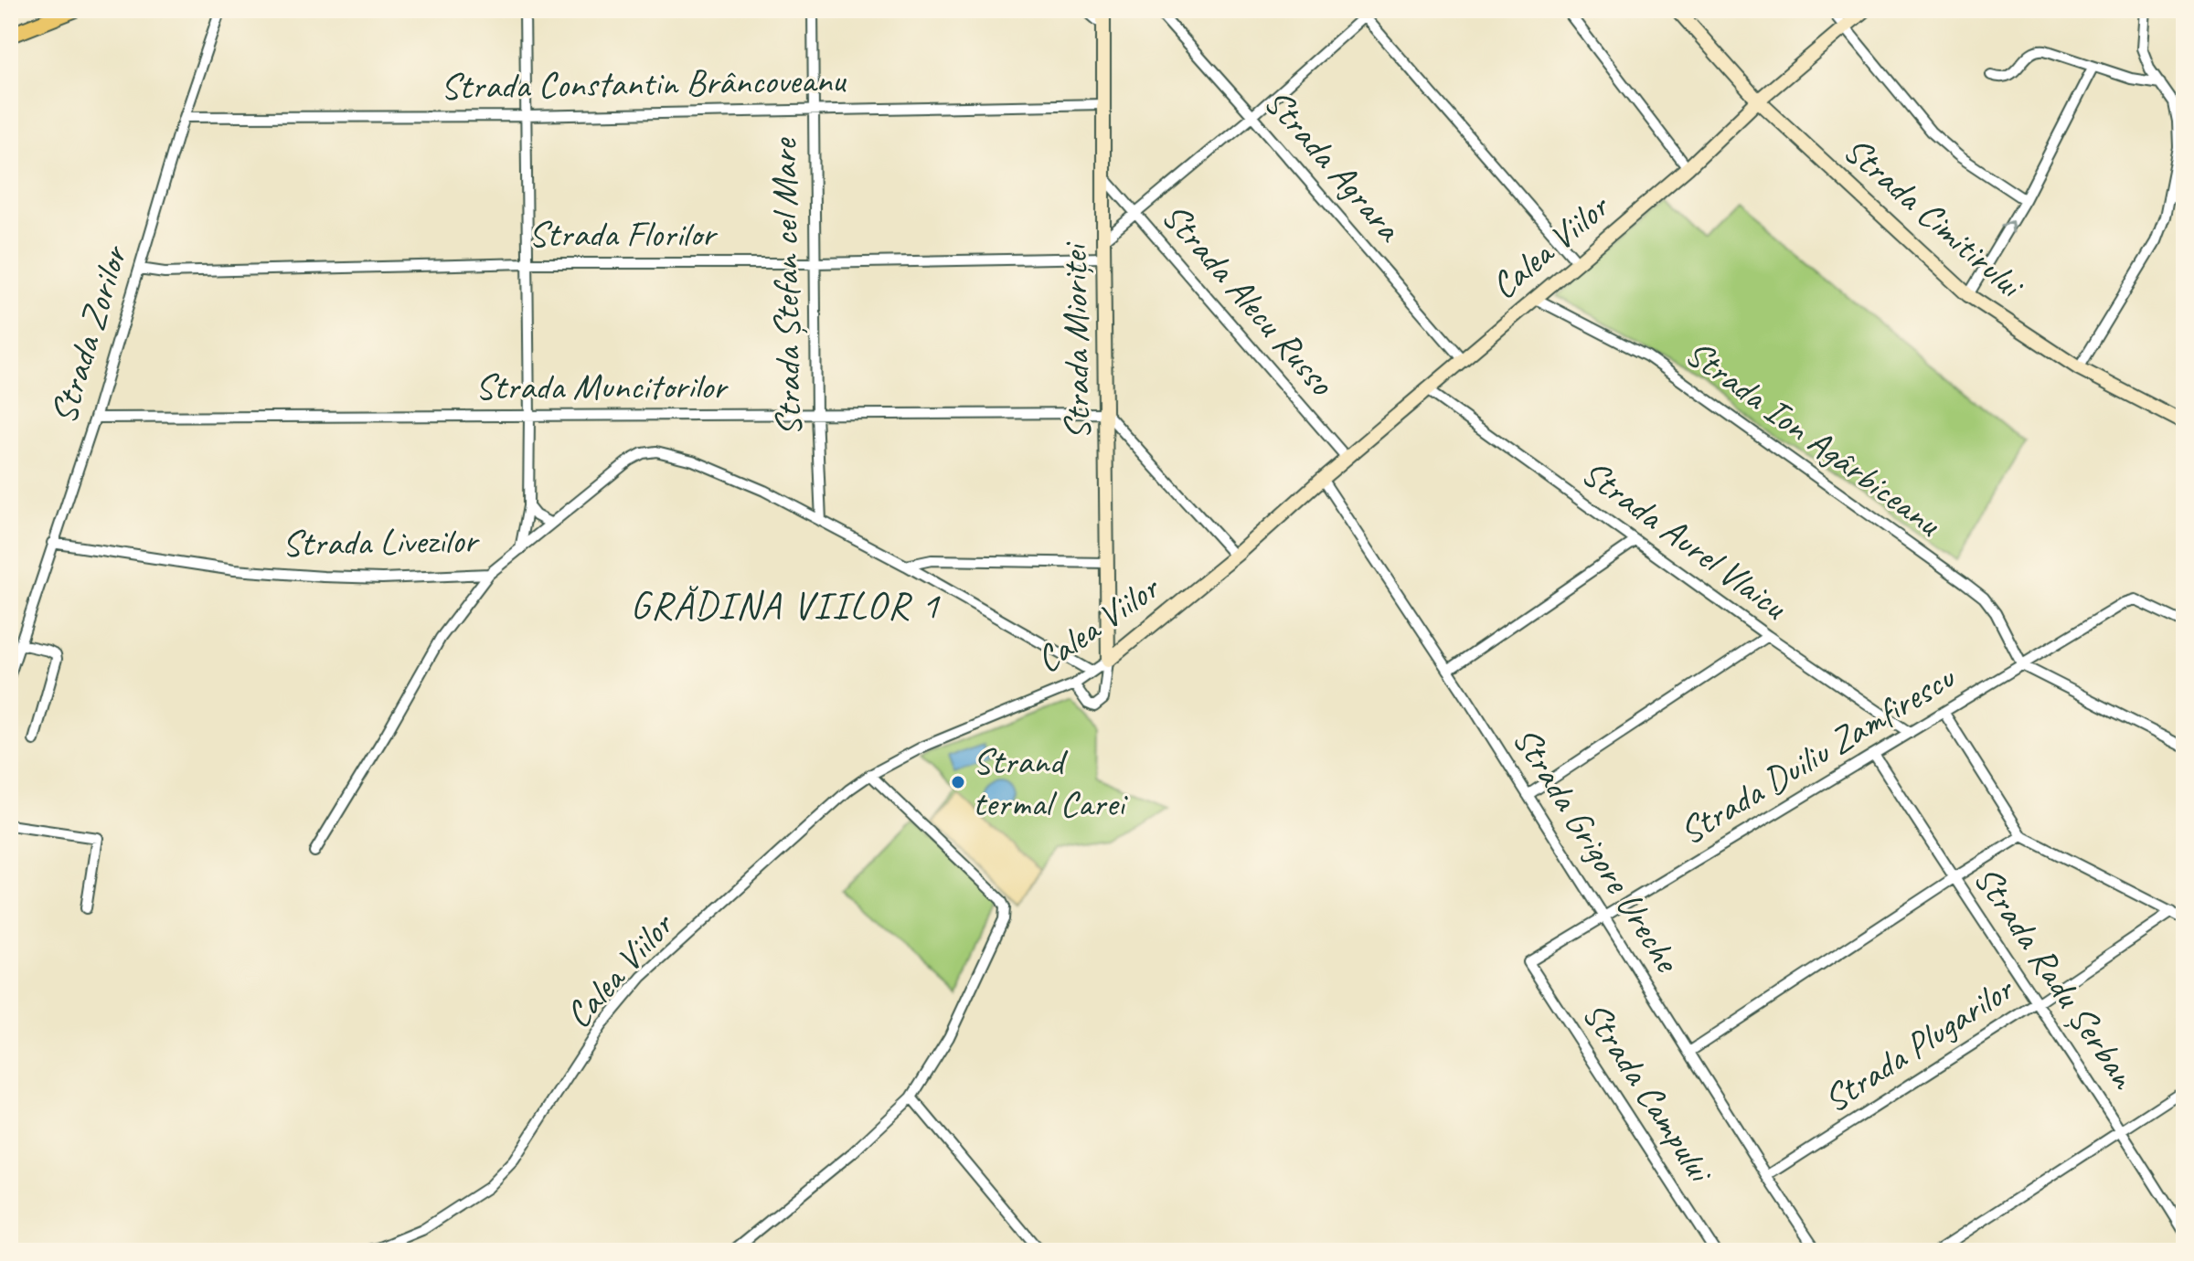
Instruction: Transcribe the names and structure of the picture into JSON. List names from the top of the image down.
{
  "streets": {
    "street": [
      "Strada Constantin Brâncoveanu",
      "Strada Agrara",
      "Strada Cimitirului",
      "Strada Florilor",
      "Calea Viilor",
      "Strada Ștefan cel Mare",
      "Strada Alecu Russo",
      "Strada Zorilor",
      "Strada Mioriței",
      "Strada Muncitorilor",
      "Strada Ion Agârbiceanu",
      "Strada Aurel Vlaicu",
      "Strada Livezilor",
      "Strada Duiliu Zamfirescu",
      "Strada Grigore Ureche",
      "Strada Radu Șerban",
      "Strada Plugarilor",
      "Strada Campului"
    ]
  },
  "crossings": [
    ["Strada Constantin Brâncoveanu", "Strada Ștefan cel Mare"],
    ["Strada Constantin Brâncoveanu", "Strada Zorilor"],
    ["Strada Constantin Brâncoveanu", "Strada Mioriței"],
    ["Strada Agrara", "Calea Viilor"],
    ["Strada Cimitirului", "Calea Viilor"],
    ["Strada Florilor", "Strada Ștefan cel Mare"],
    ["Strada Florilor", "Strada Zorilor"],
    ["Strada Florilor", "Strada Mioriței"],
    ["Calea Viilor", "Strada Alecu Russo"],
    ["Calea Viilor", "Strada Mioriței"],
    ["Calea Viilor", "Strada Ion Agârbiceanu"],
    ["Calea Viilor", "Strada Aurel Vlaicu"],
    ["Calea Viilor", "Strada Livezilor"],
    ["Calea Viilor", "Strada Grigore Ureche"],
    ["Strada Ștefan cel Mare", "Strada Muncitorilor"],
    ["Strada Ștefan cel Mare", "Strada Livezilor"],
    ["Strada Alecu Russo", "Strada Mioriței"],
    ["Strada Zorilor", "Strada Muncitorilor"],
    ["Strada Zorilor", "Strada Livezilor"],
    ["Strada Mioriței", "Strada Muncitorilor"],
    ["Strada Ion Agârbiceanu", "Strada Duiliu Zamfirescu"],
    ["Strada Aurel Vlaicu", "Strada Duiliu Zamfirescu"],
    ["Strada Duiliu Zamfirescu", "Strada Grigore Ureche"],
    ["Strada Duiliu Zamfirescu", "Strada Radu Șerban"],
    ["Strada Duiliu Zamfirescu", "Strada Campului"],
    ["Strada Grigore Ureche", "Strada Plugarilor"],
    ["Strada Radu Șerban", "Strada Plugarilor"]
  ],
  "districts": ["GRĂDINA VIILOR 1"],
  "places": ["Strand termal Carei"]
}
